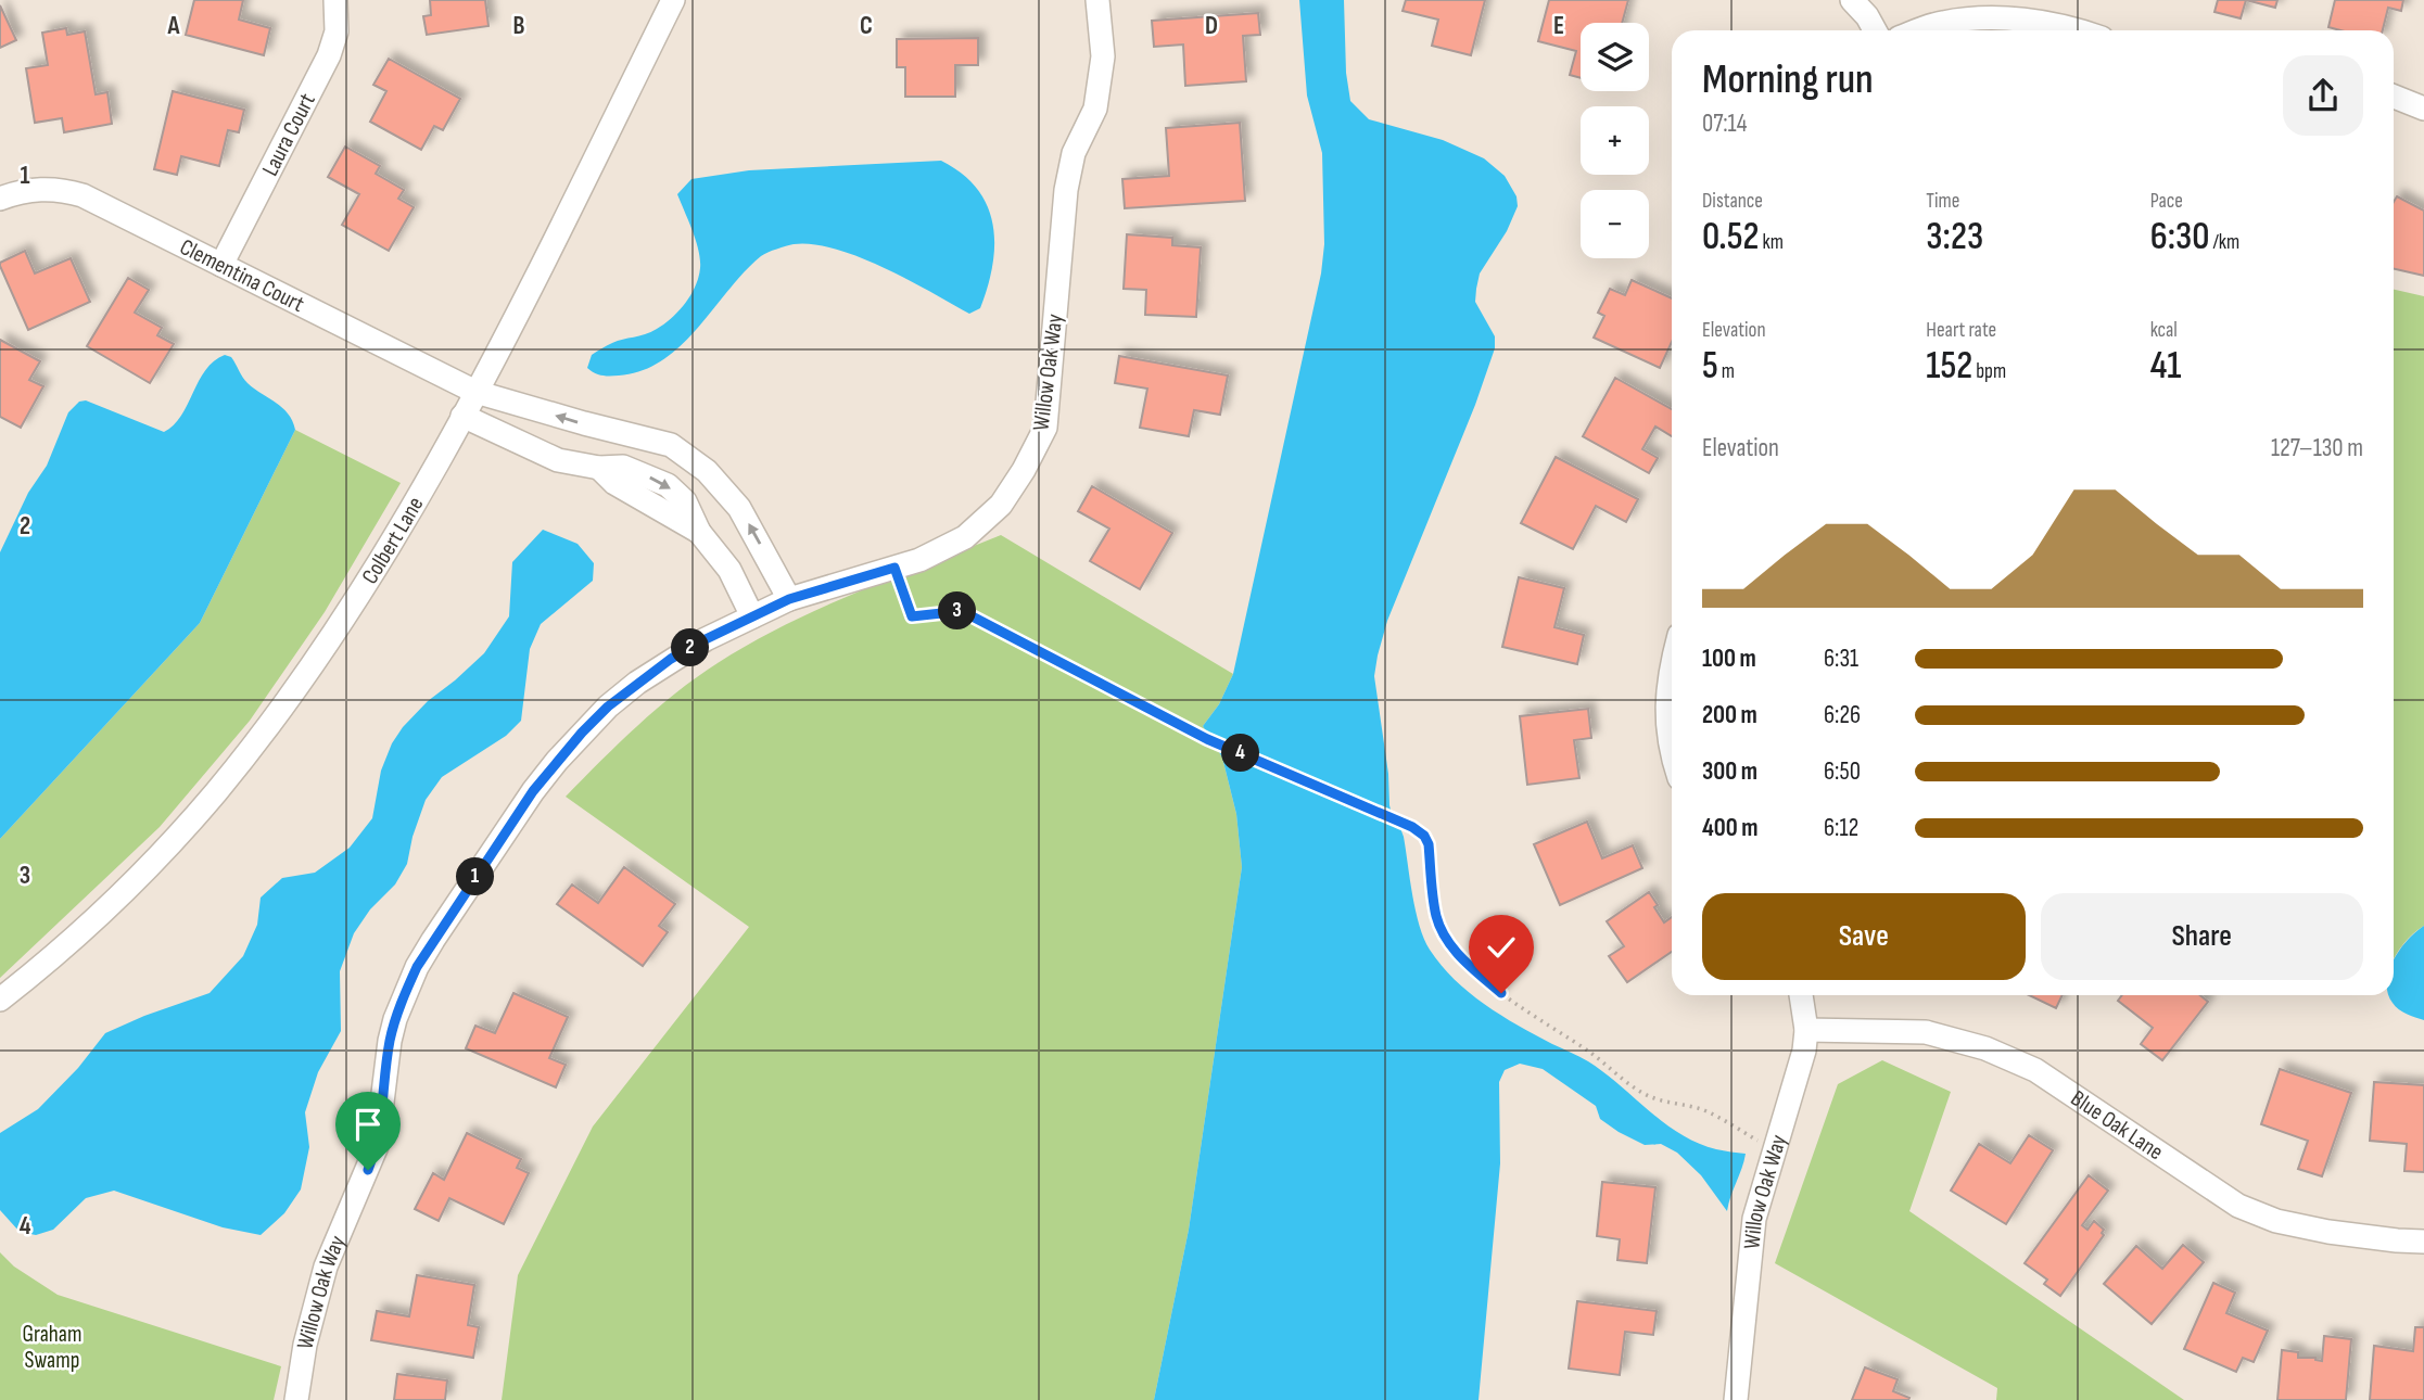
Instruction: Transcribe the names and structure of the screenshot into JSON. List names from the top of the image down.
{
  "streets": {
    "street": [
      "Laura Court",
      "Clementina Court",
      "Willow Oak Way",
      "Colbert Lane",
      "Blue Oak Lane"
    ]
  },
  "crossings": [
    ["Laura Court", "Clementina Court"],
    ["Clementina Court", "Colbert Lane"],
    ["Willow Oak Way", "Blue Oak Lane"]
  ],
  "parks": ["Graham Swamp"],
  "page": {
    "map_buttons": ["+", "−"],
    "heading": ["Morning run", "07:14"],
    "stats": [
      ["Distance", "0.52 km"],
      ["Time", "3:23"],
      ["Pace", "6:30 /km"],
      ["Elevation", "5 m"],
      ["Heart rate", "152 bpm"],
      ["kcal", "41"]
    ],
    "chart": ["Elevation", "127–130 m"],
    "pins": [
      "3",
      "2",
      "4",
      "1"
    ],
    "list": [
      {
        "name": "100 m",
        "note": "6:31"
      },
      {
        "name": "200 m",
        "note": "6:26"
      },
      {
        "name": "300 m",
        "note": "6:50"
      },
      {
        "name": "400 m",
        "note": "6:12"
      }
    ],
    "buttons": ["Save", "Share"]
  },
  "grid": {
    "columns": [
      "A",
      "B",
      "C",
      "D",
      "E"
    ],
    "rows": [
      "1",
      "2",
      "3",
      "4"
    ]
  }
}
